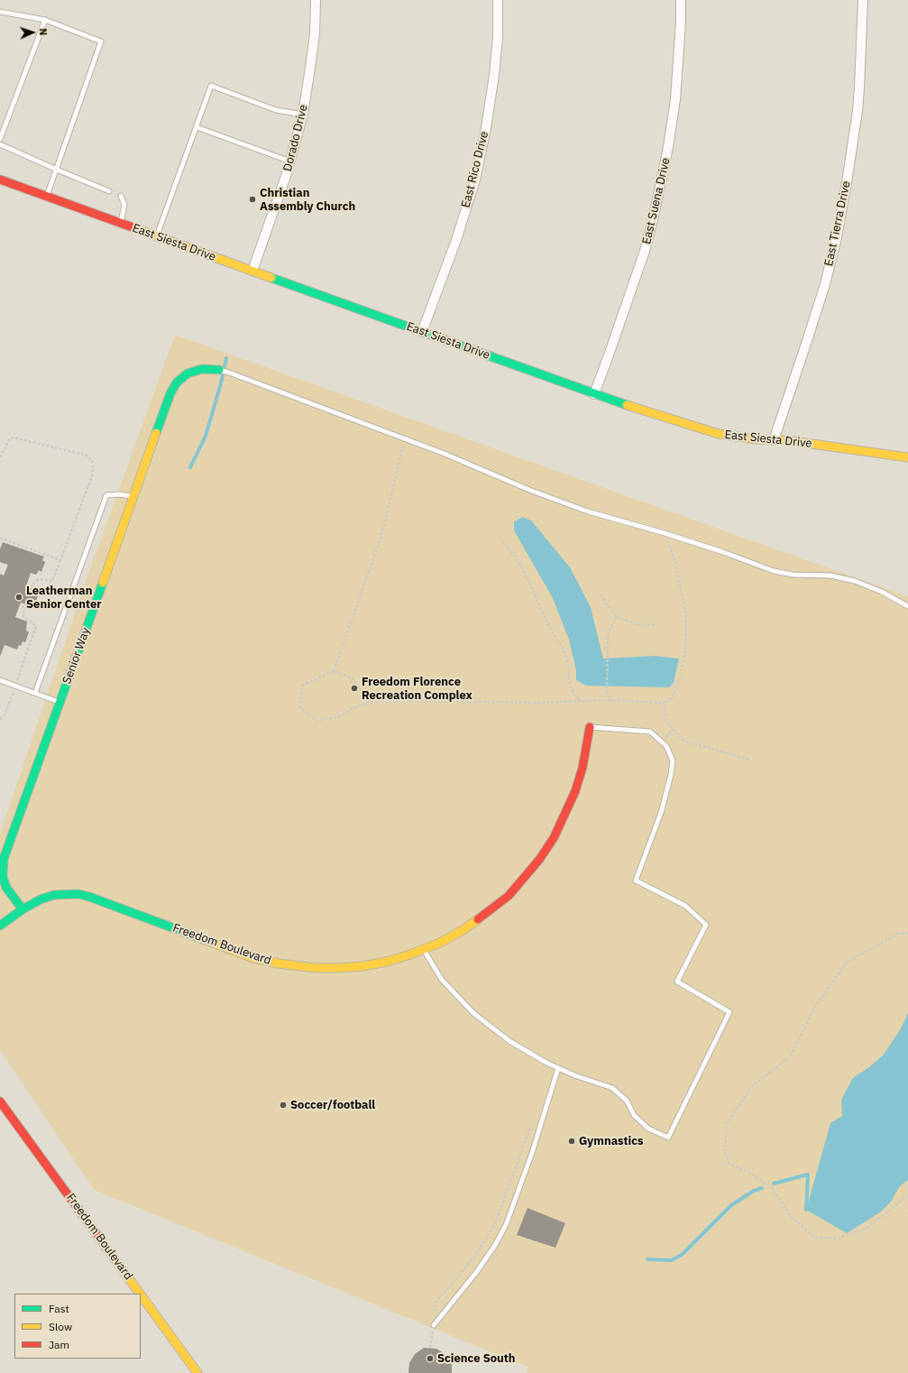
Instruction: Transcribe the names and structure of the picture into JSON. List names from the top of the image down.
{
  "streets": {
    "main road": ["East Siesta Drive", "Senior Way", "Freedom Boulevard"],
    "street": [
      "Dorado Drive",
      "East Rico Drive",
      "East Suena Drive",
      "East Tierra Drive"
    ]
  },
  "crossings": [
    ["Dorado Drive", "East Siesta Drive"],
    ["East Rico Drive", "East Siesta Drive"],
    ["East Suena Drive", "East Siesta Drive"],
    ["East Tierra Drive", "East Siesta Drive"],
    ["Senior Way", "Freedom Boulevard"]
  ],
  "places": [
    "Christian Assembly Church",
    "Leatherman Senior Center",
    "Freedom Florence Recreation Complex",
    "Soccer/football",
    "Gymnastics",
    "Science South"
  ],
  "legend": ["Fast", "Slow", "Jam"],
  "north": "right"
}
